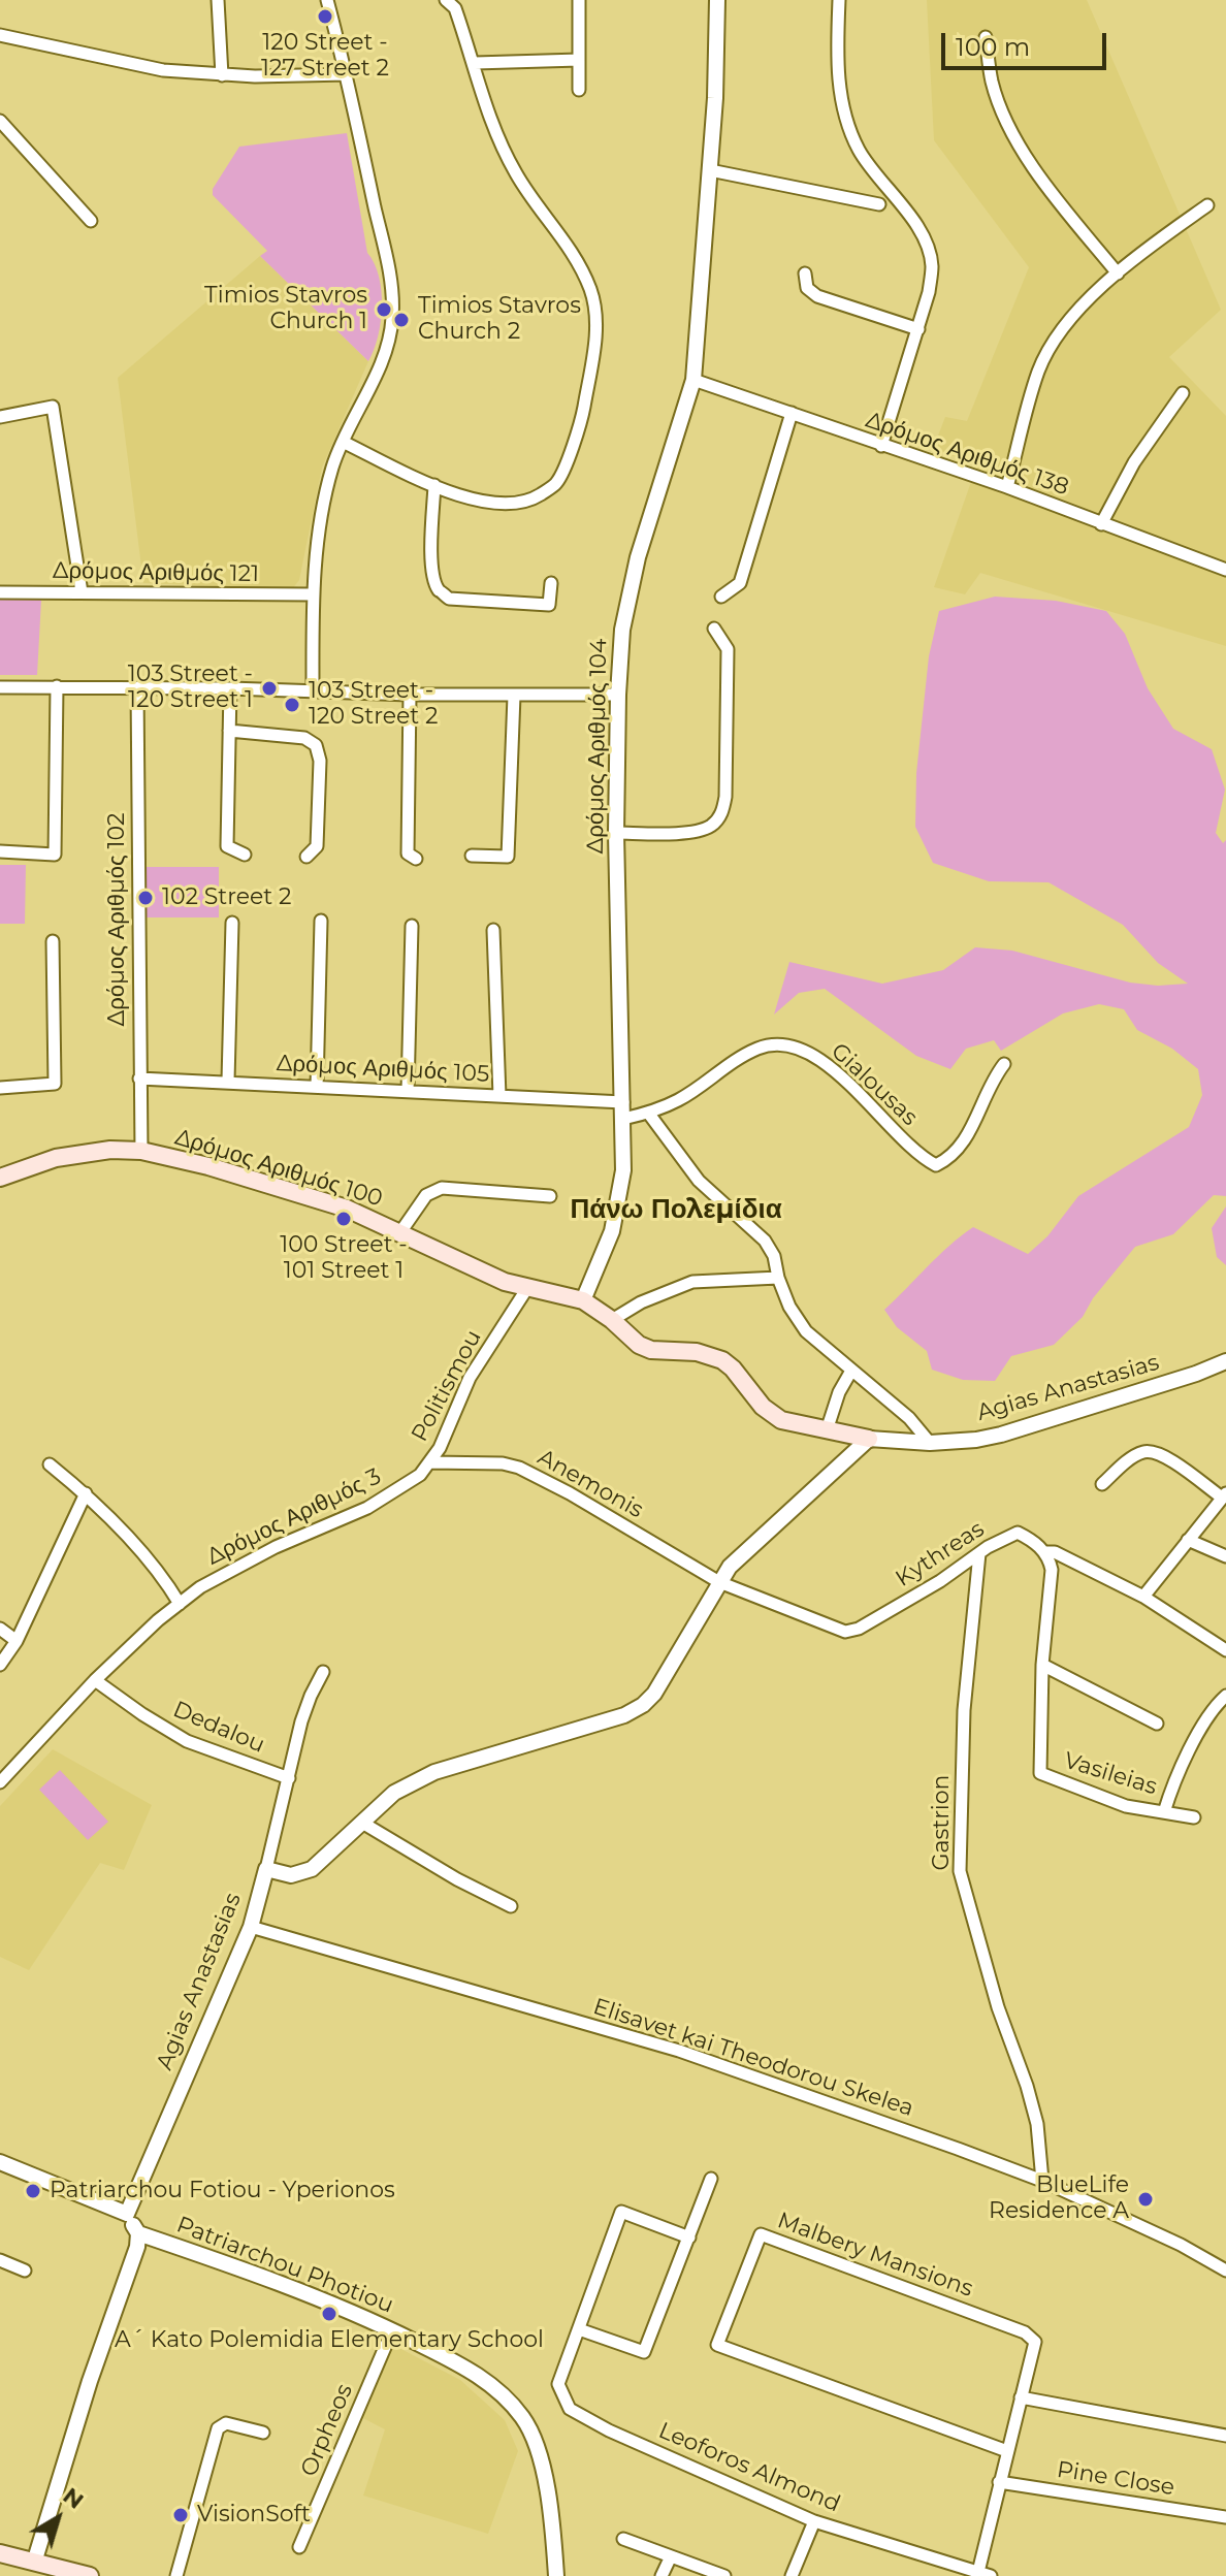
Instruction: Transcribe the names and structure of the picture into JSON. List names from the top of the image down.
{
  "streets": {
    "main road": ["Δρόμος Αριθμός 100", "Agias Anastasias"],
    "street": [
      "Δρόμος Αριθμός 138",
      "Δρόμος Αριθμός 121",
      "Δρόμος Αριθμός 104",
      "Δρόμος Αριθμός 102",
      "Δρόμος Αριθμός 105",
      "Gialousas",
      "Politismou",
      "Anemonis",
      "Δρόμος Αριθμός 3",
      "Kythreas",
      "Dedalou",
      "Vasileias",
      "Gastrion",
      "Elisavet kai Theodorou Skelea",
      "Malbery Mansions",
      "Patriarchou Photiou",
      "Orpheos",
      "Leoforos Almond",
      "Pine Close"
    ]
  },
  "crossings": [
    ["Δρόμος Αριθμός 138", "Δρόμος Αριθμός 104"],
    ["Δρόμος Αριθμός 104", "Δρόμος Αριθμός 105"],
    ["Δρόμος Αριθμός 104", "Gialousas"],
    ["Δρόμος Αριθμός 104", "Δρόμος Αριθμός 100"],
    ["Δρόμος Αριθμός 104", "Agias Anastasias"],
    ["Δρόμος Αριθμός 102", "Δρόμος Αριθμός 105"],
    ["Δρόμος Αριθμός 102", "Δρόμος Αριθμός 100"],
    ["Δρόμος Αριθμός 100", "Politismou"],
    ["Δρόμος Αριθμός 100", "Agias Anastasias"],
    ["Politismou", "Anemonis"],
    ["Politismou", "Δρόμος Αριθμός 3"],
    ["Agias Anastasias", "Elisavet kai Theodorou Skelea"],
    ["Anemonis", "Δρόμος Αριθμός 3"],
    ["Anemonis", "Kythreas"],
    ["Δρόμος Αριθμός 3", "Dedalou"],
    ["Kythreas", "Gastrion"],
    ["Gastrion", "Elisavet kai Theodorou Skelea"],
    ["Malbery Mansions", "Leoforos Almond"],
    ["Malbery Mansions", "Pine Close"],
    ["Patriarchou Photiou", "Orpheos"]
  ],
  "districts": ["Πάνω Πολεμίδια"],
  "places": [
    "120 Street - 127 Street 2",
    "Timios Stavros Church 1",
    "Timios Stavros Church 2",
    "103 Street - 120 Street 1",
    "103 Street - 120 Street 2",
    "102 Street 2",
    "100 Street - 101 Street 1",
    "Patriarchou Fotiou - Yperionos",
    "BlueLife Residence A",
    "A´ Kato Polemidia Elementary School",
    "VisionSoft"
  ],
  "scale_bar": "100 m",
  "north": "top right"
}
